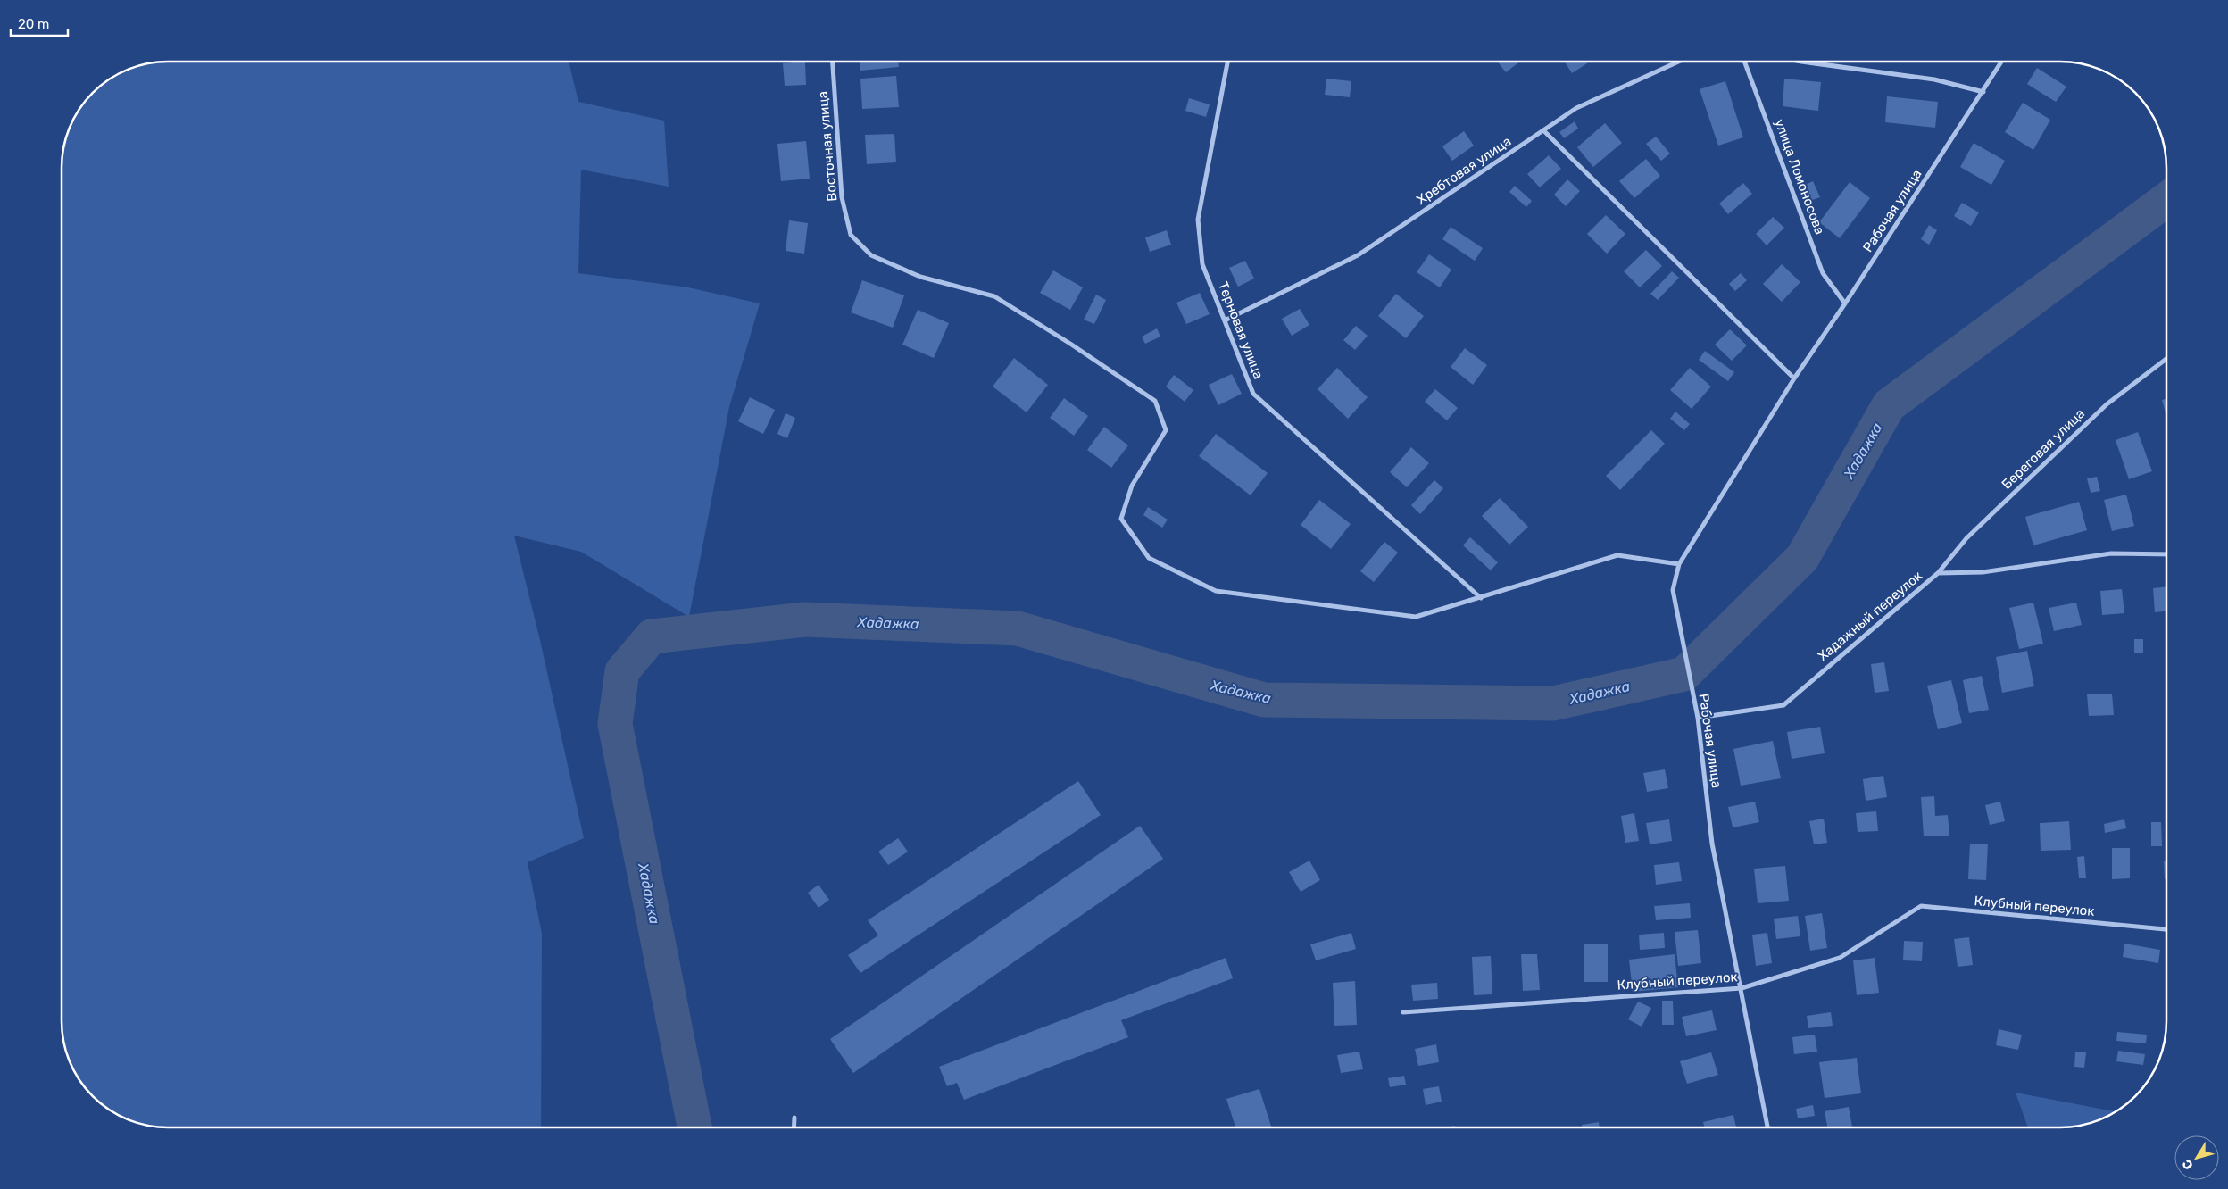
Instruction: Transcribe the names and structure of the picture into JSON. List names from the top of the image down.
{
  "streets": {
    "street": [
      "Восточная улица",
      "Хребтовая улица",
      "улица Ломоносова",
      "Рабочая улица",
      "Терновая улица",
      "Береговая улица",
      "Хадажный переулок",
      "Клубный переулок"
    ]
  },
  "crossings": [
    ["Восточная улица", "Терновая улица"],
    ["Хребтовая улица", "Терновая улица"],
    ["улица Ломоносова", "Рабочая улица"],
    ["Рабочая улица", "Хадажный переулок"],
    ["Рабочая улица", "Клубный переулок"],
    ["Береговая улица", "Хадажный переулок"]
  ],
  "water": ["Хадажка"],
  "scale_bar": "20 m",
  "north": "bottom left"
}
